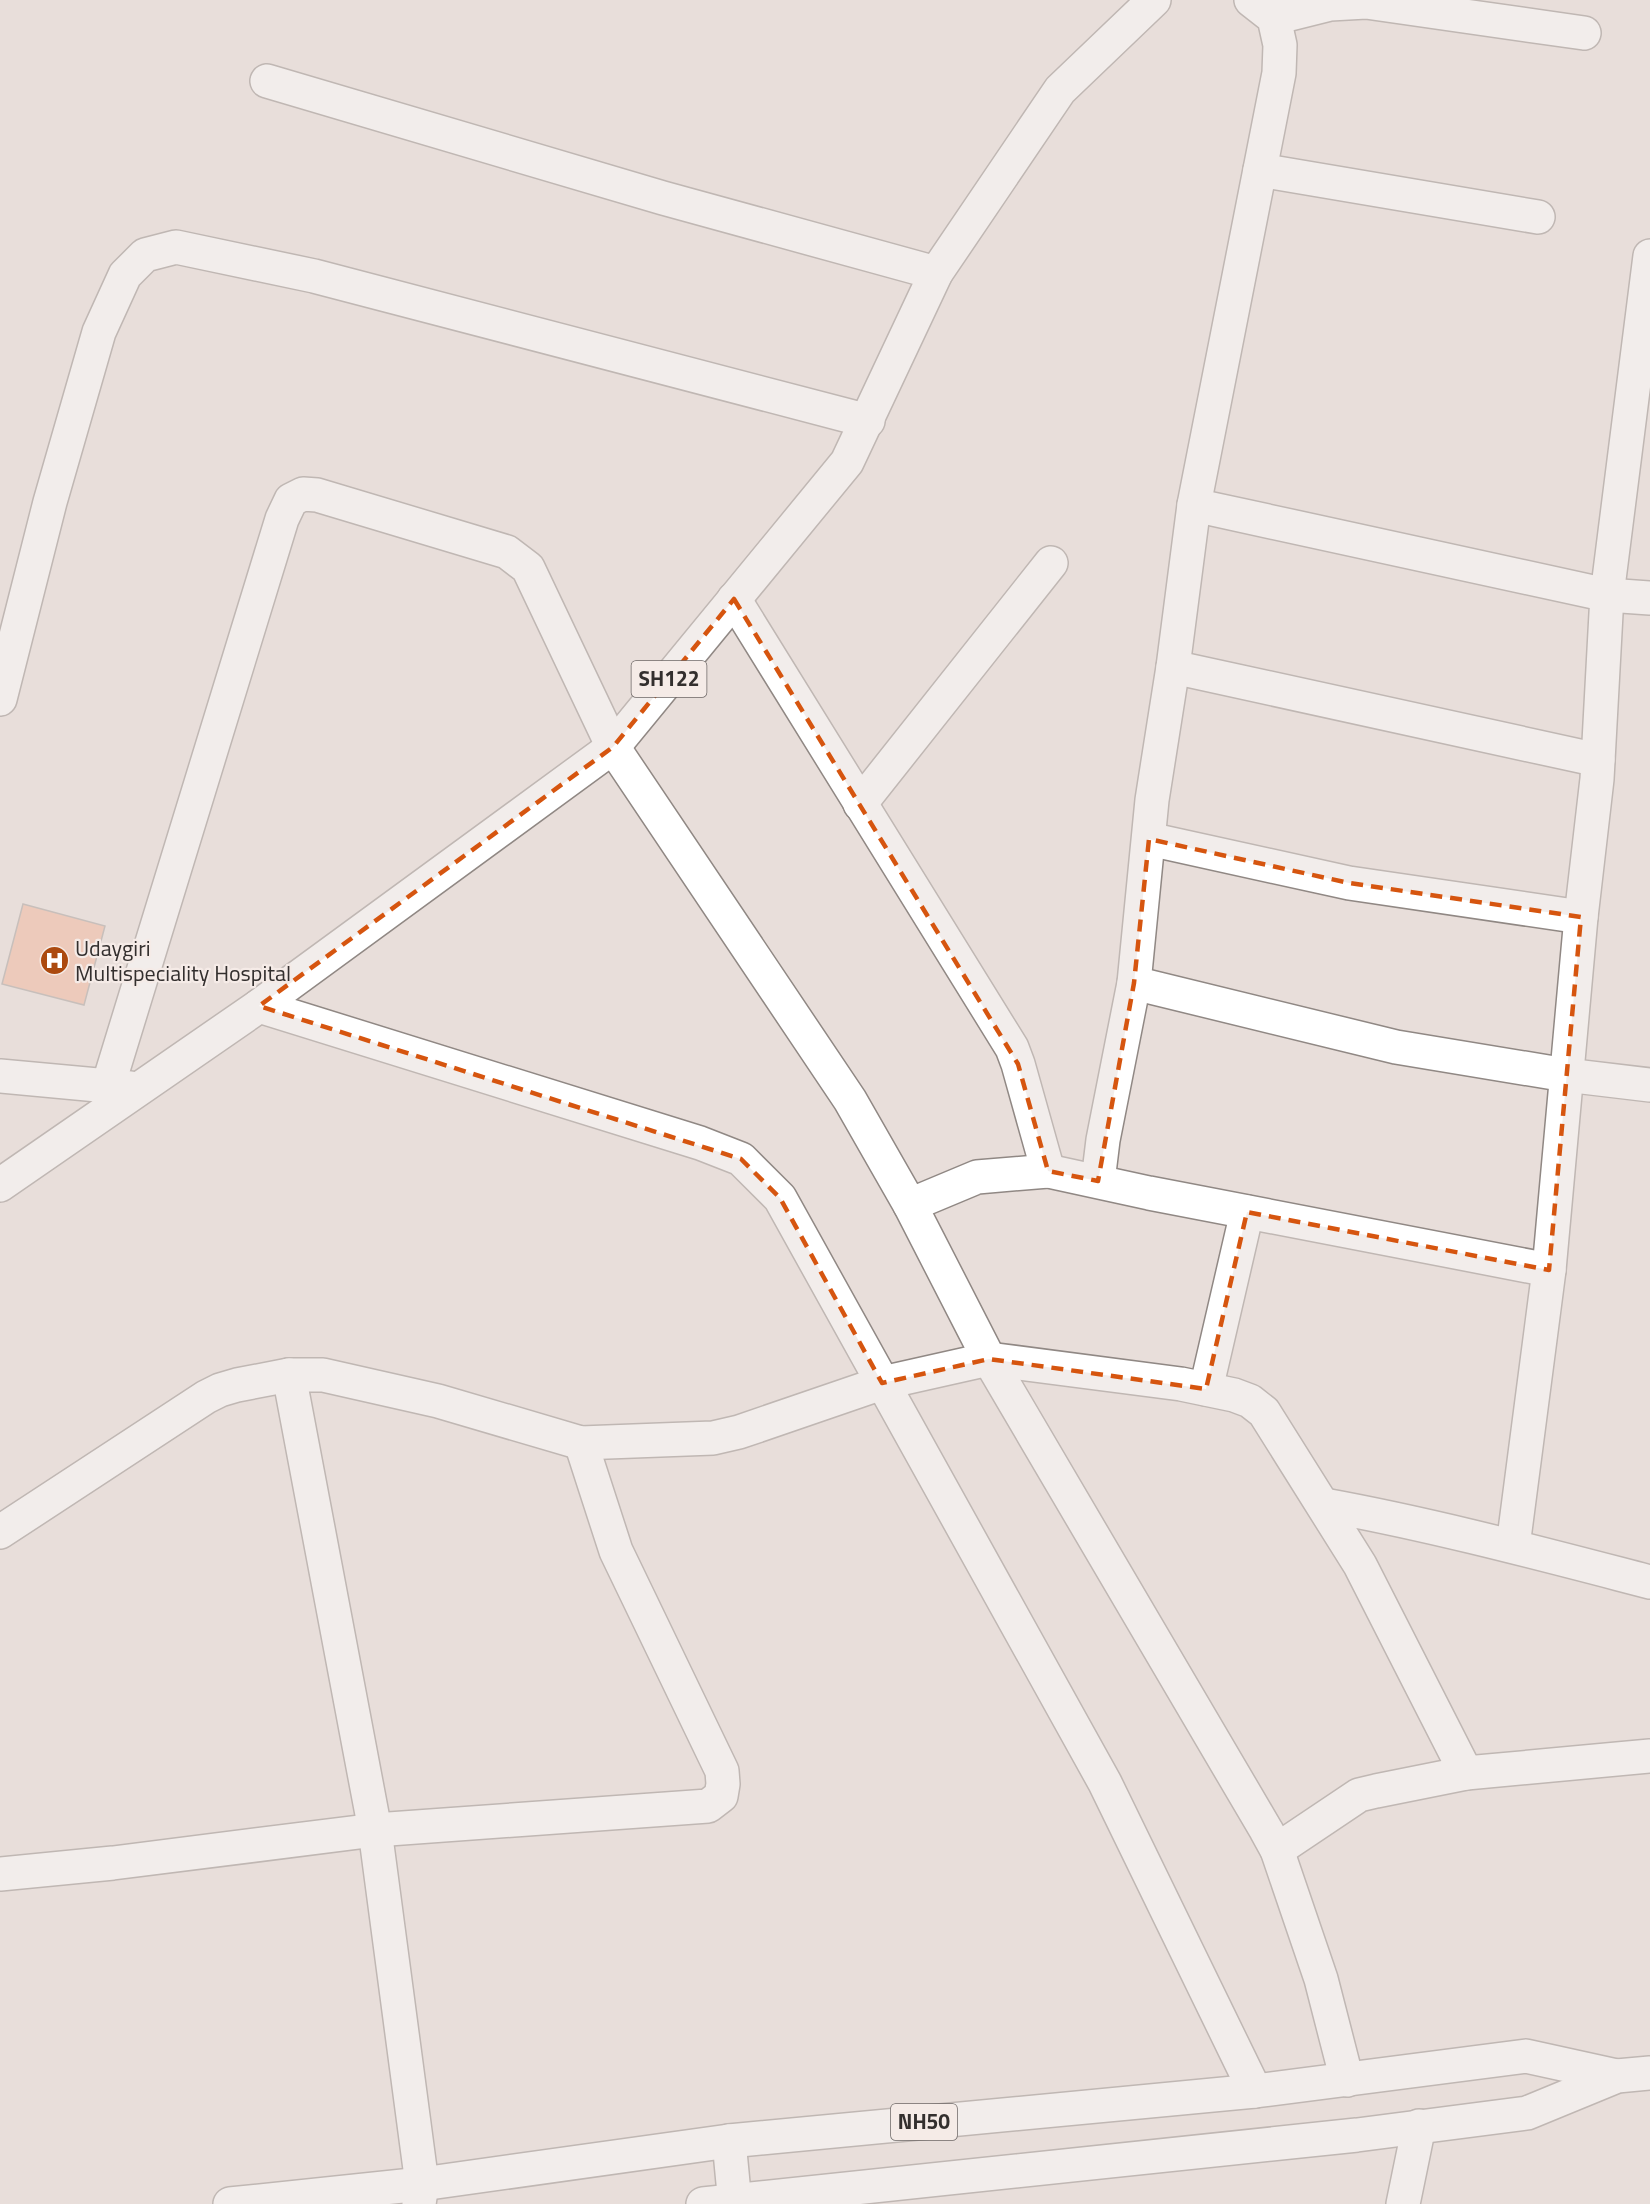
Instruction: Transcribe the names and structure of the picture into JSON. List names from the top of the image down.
{
  "streets": {
    "main road": ["SH122", "NH50"]
  },
  "places": {
    "hospital": ["Udaygiri Multispeciality Hospital"]
  }
}
